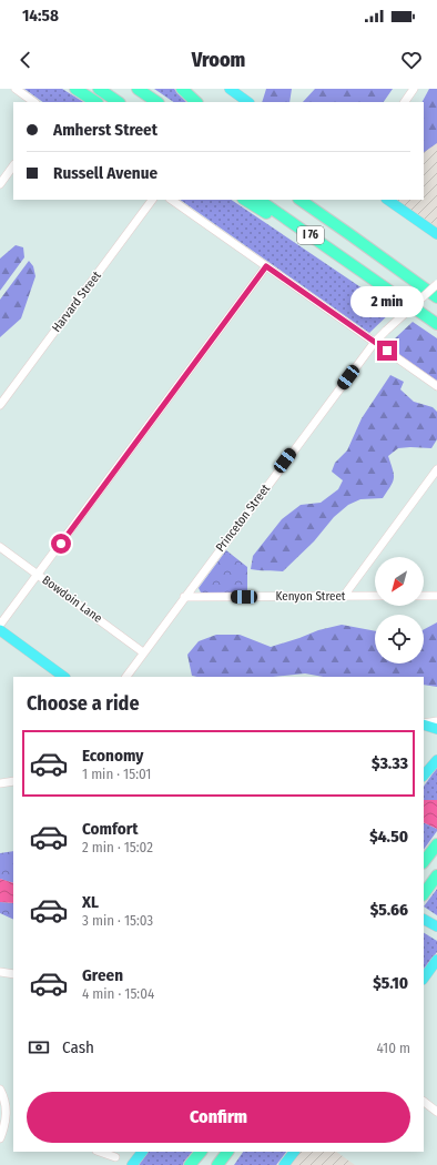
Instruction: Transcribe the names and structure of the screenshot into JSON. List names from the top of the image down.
{
  "streets": {
    "highway": ["I 76"],
    "street": [
      "Harvard Street",
      "Princeton Street",
      "Kenyon Street",
      "Bowdoin Lane"
    ]
  },
  "crossings": [
    ["Princeton Street", "Kenyon Street"],
    ["Princeton Street", "Bowdoin Lane"]
  ],
  "north": "bottom left",
  "page": {
    "status": "14:58",
    "header": "Vroom",
    "banner": ["Amherst Street", "Russell Avenue"],
    "bubble": "2 min",
    "heading": "Choose a ride",
    "list": [
      {
        "name": "Economy",
        "note": "1 min · 15:01",
        "value": "$3.33"
      },
      {
        "name": "Comfort",
        "note": "2 min · 15:02",
        "value": "$4.50"
      },
      {
        "name": "XL",
        "note": "3 min · 15:03",
        "value": "$5.66"
      },
      {
        "name": "Green",
        "note": "4 min · 15:04",
        "value": "$5.10"
      }
    ],
    "pay": ["Cash", "410 m"],
    "buttons": "Confirm"
  }
}
